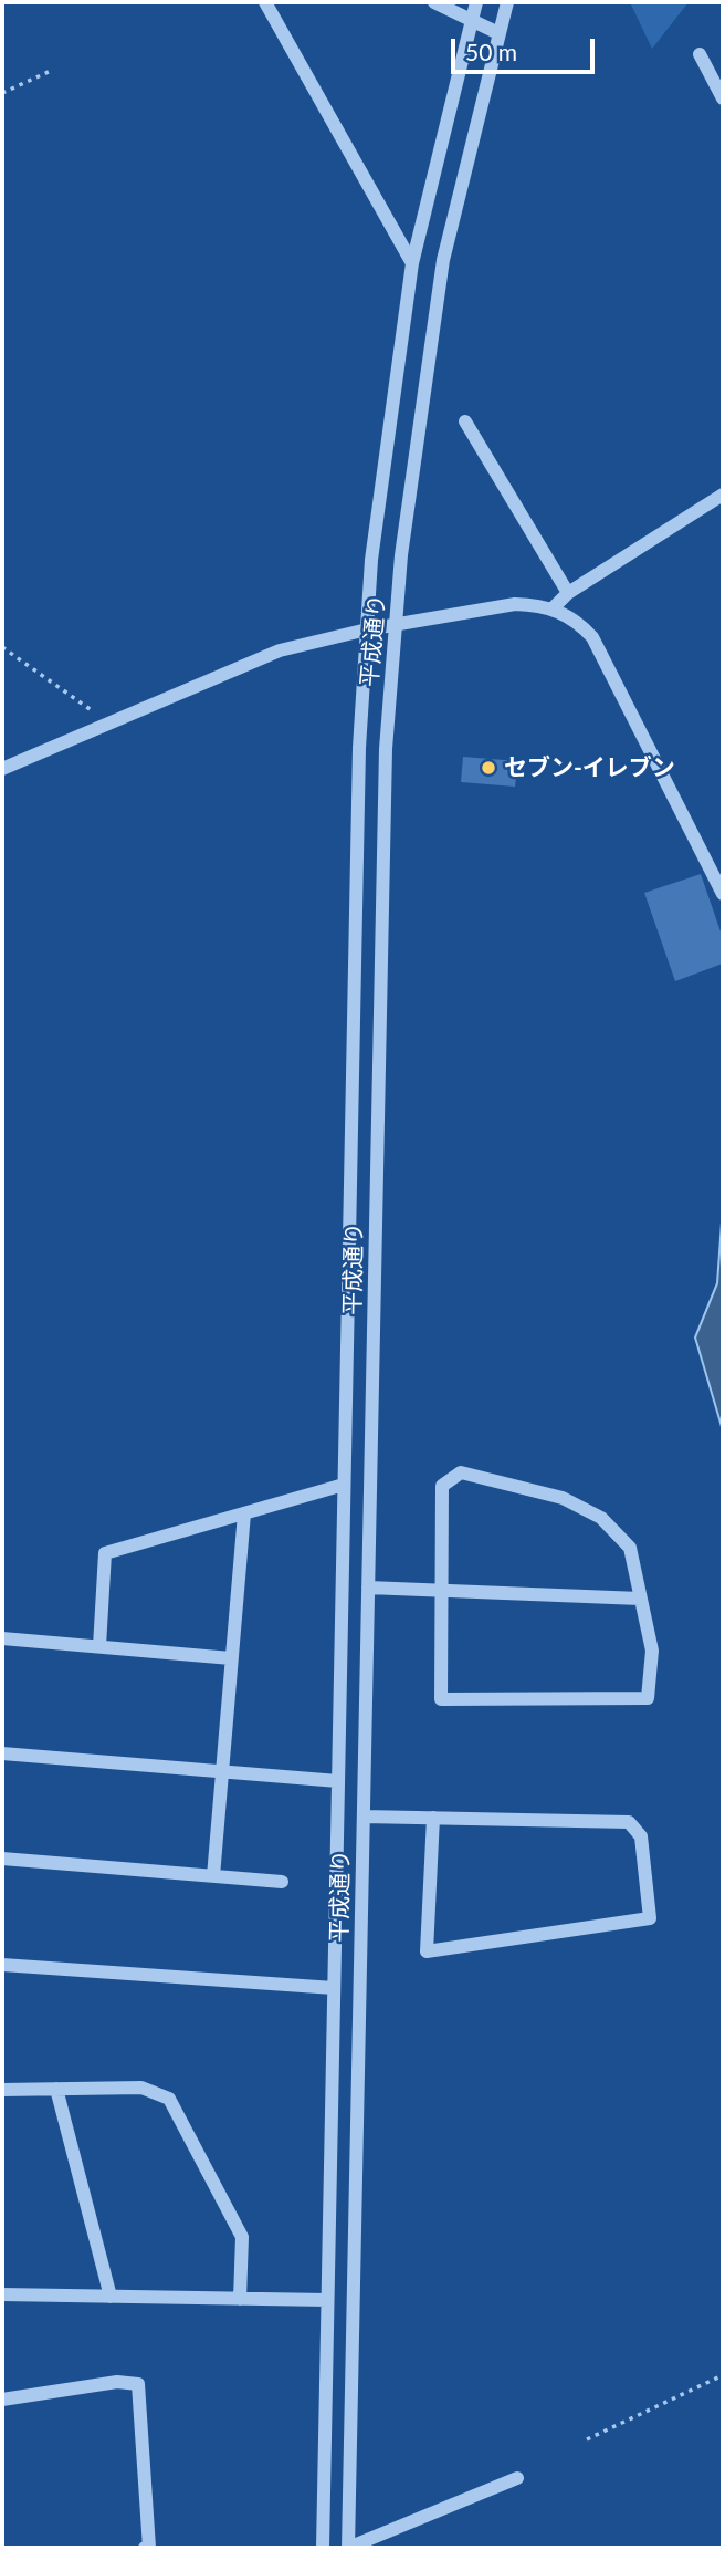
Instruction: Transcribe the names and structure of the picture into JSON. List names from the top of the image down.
{
  "streets": {
    "street": ["平成通り"]
  },
  "places": ["セブン-イレブン"],
  "scale_bar": "50 m"
}
